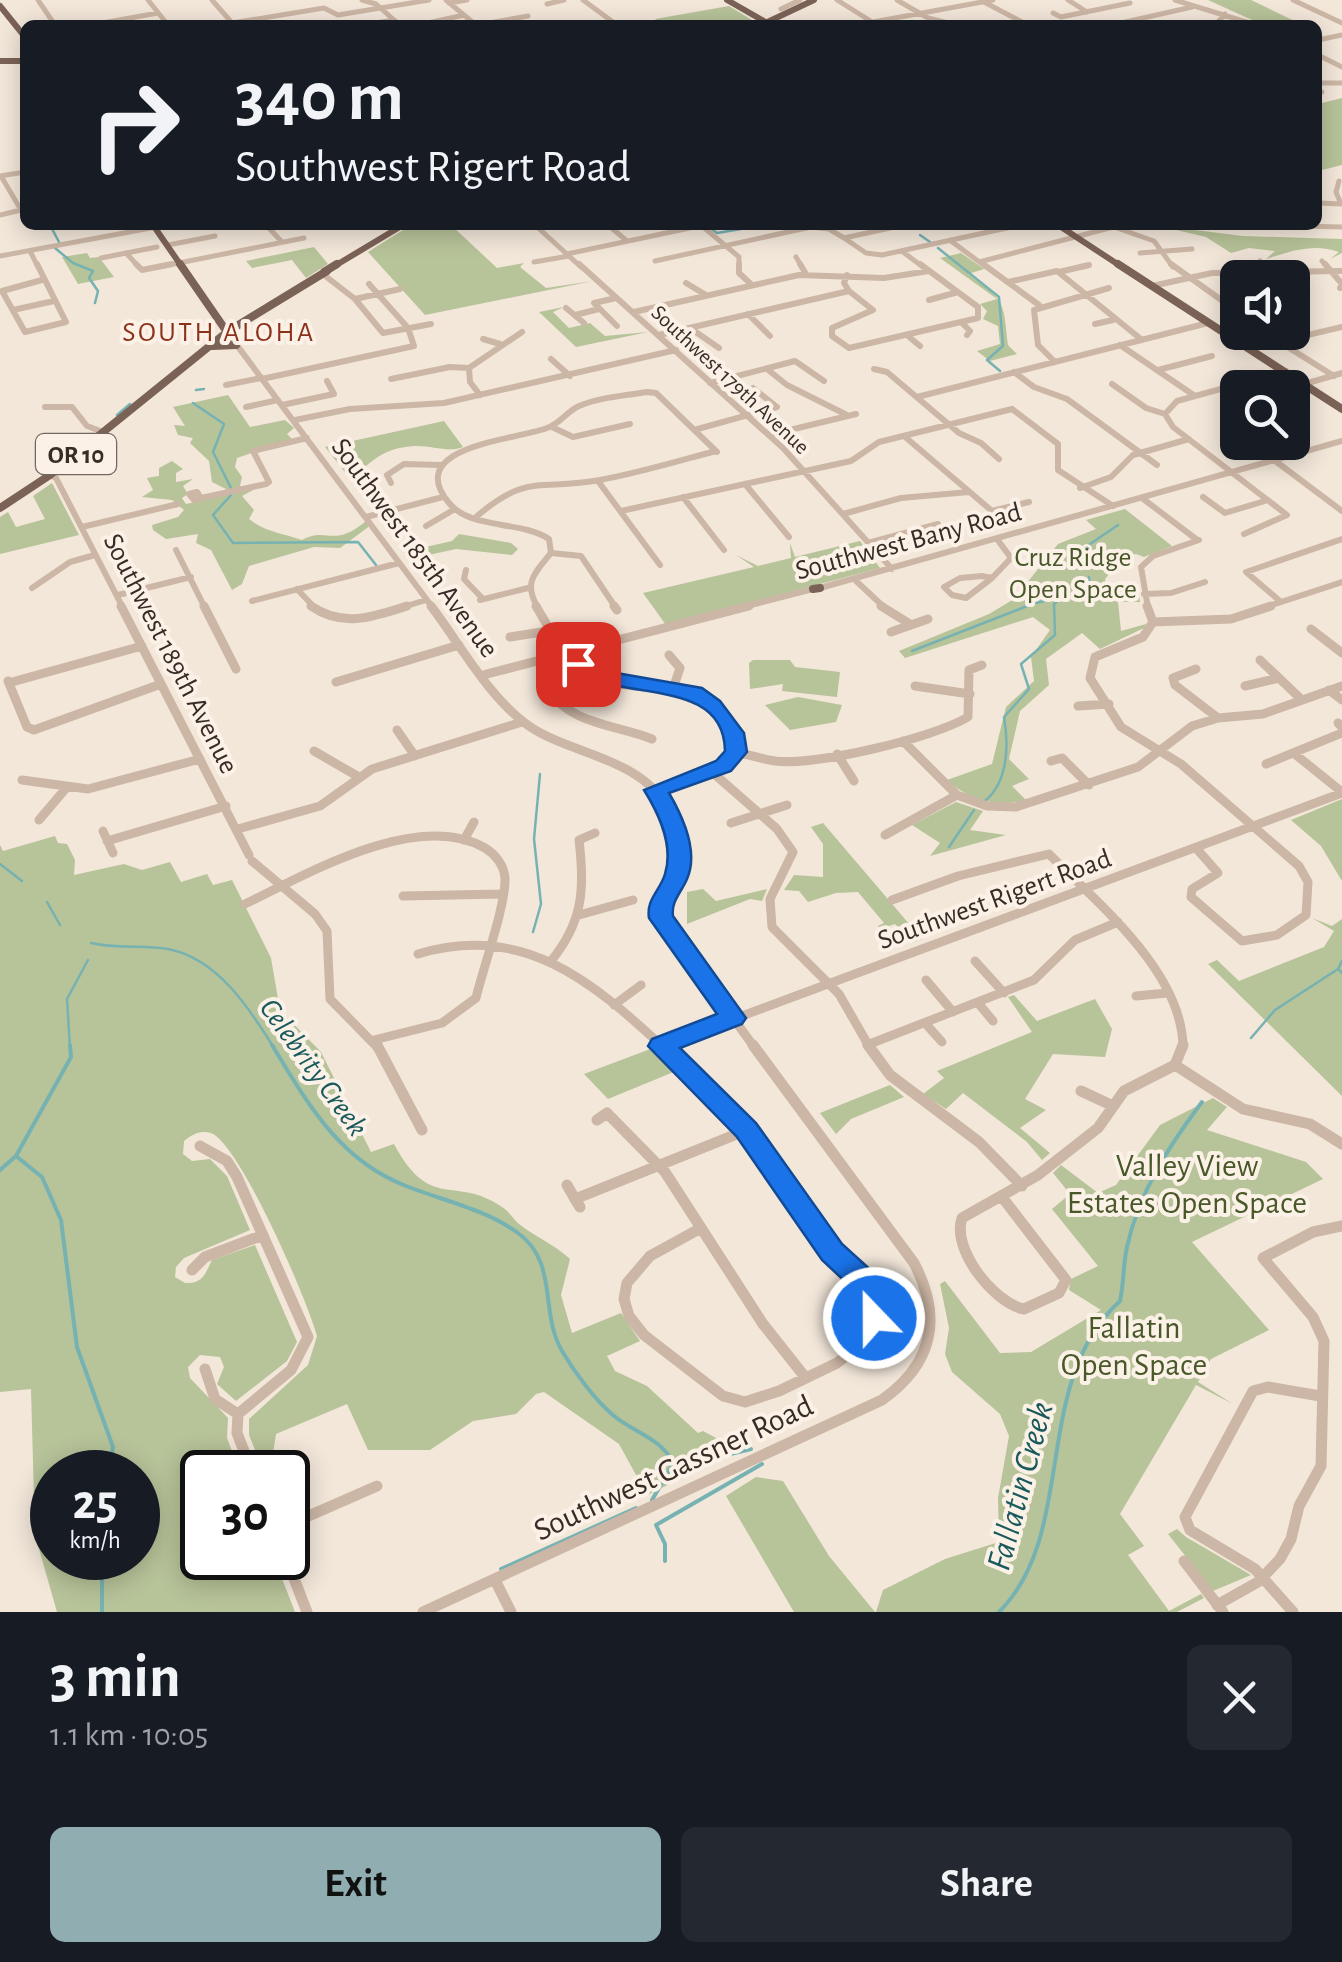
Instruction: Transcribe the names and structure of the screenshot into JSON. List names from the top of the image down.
{
  "streets": {
    "main road": ["OR 10", "Southwest 185th Avenue"],
    "street": [
      "Southwest 179th Avenue",
      "Southwest Bany Road",
      "Southwest 189th Avenue",
      "Southwest Rigert Road",
      "Southwest Gassner Road"
    ]
  },
  "crossings": [
    ["Southwest 179th Avenue", "Southwest Bany Road"],
    ["OR 10", "Southwest 185th Avenue"],
    ["OR 10", "Southwest 189th Avenue"],
    ["Southwest Bany Road", "Southwest 185th Avenue"]
  ],
  "districts": ["SOUTH ALOHA"],
  "water": ["Celebrity Creek", "Fallatin Creek"],
  "parks": ["Cruz Ridge Open Space", "Valley View Estates Open Space", "Fallatin Open Space"],
  "page": {
    "turn": ["340 m", "Southwest Rigert Road"],
    "speed": "25 km/h",
    "limit": "30",
    "heading": ["3 min", "1.1 km · 10:05"],
    "buttons": ["Exit", "Share"]
  }
}
